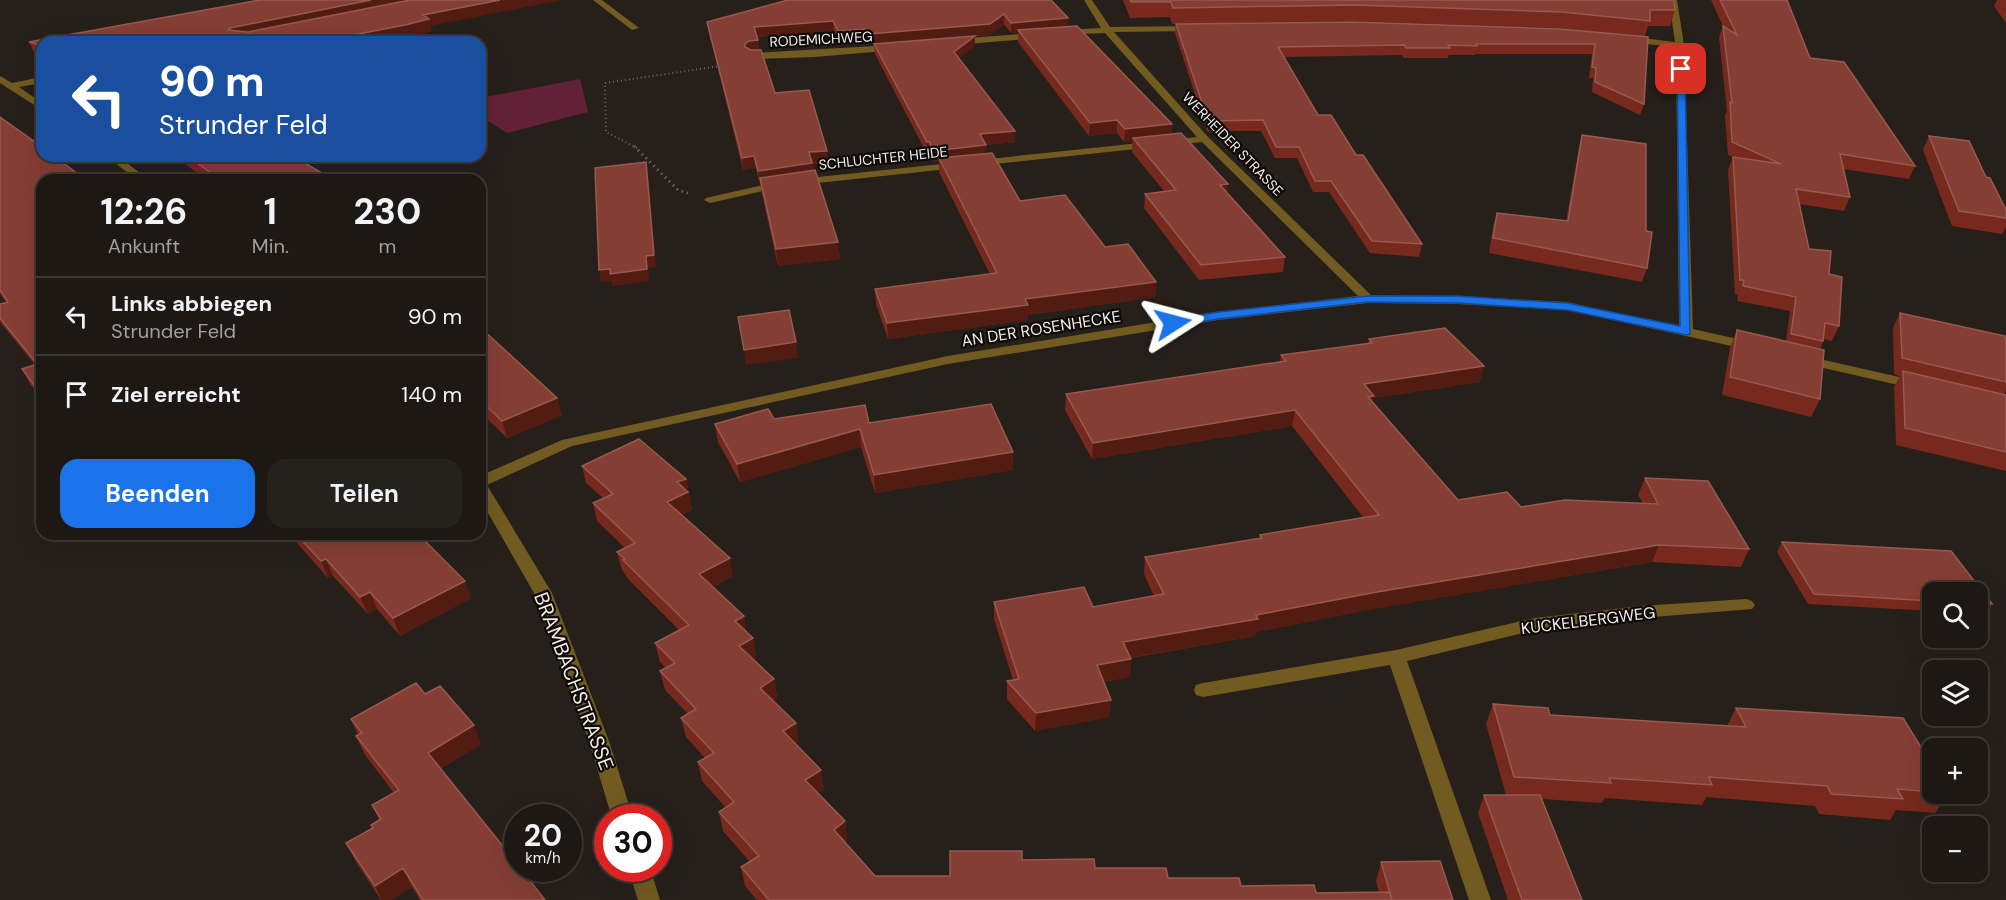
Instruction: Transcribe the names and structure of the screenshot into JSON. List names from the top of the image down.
{
  "streets": {
    "street": [
      "RODEMICHWEG",
      "WERHEIDER STRASSE",
      "SCHLUCHTER HEIDE",
      "AN DER ROSENHECKE",
      "KUCKELBERGWEG",
      "BRAMBACHSTRASSE"
    ]
  },
  "crossings": [
    ["WERHEIDER STRASSE", "SCHLUCHTER HEIDE"],
    ["WERHEIDER STRASSE", "AN DER ROSENHECKE"]
  ],
  "page": {
    "turn": ["90 m", "Strunder Feld"],
    "eta": [
      "12:26",
      "Ankunft",
      "1",
      "Min.",
      "230",
      "m"
    ],
    "list": [
      {
        "name": "Links abbiegen",
        "note": "Strunder Feld",
        "value": "90 m"
      },
      {
        "name": "Ziel erreicht",
        "value": "140 m"
      }
    ],
    "buttons": ["Beenden", "Teilen"],
    "map_buttons": ["+", "−"],
    "speed": "20 km/h",
    "limit": "30"
  }
}
